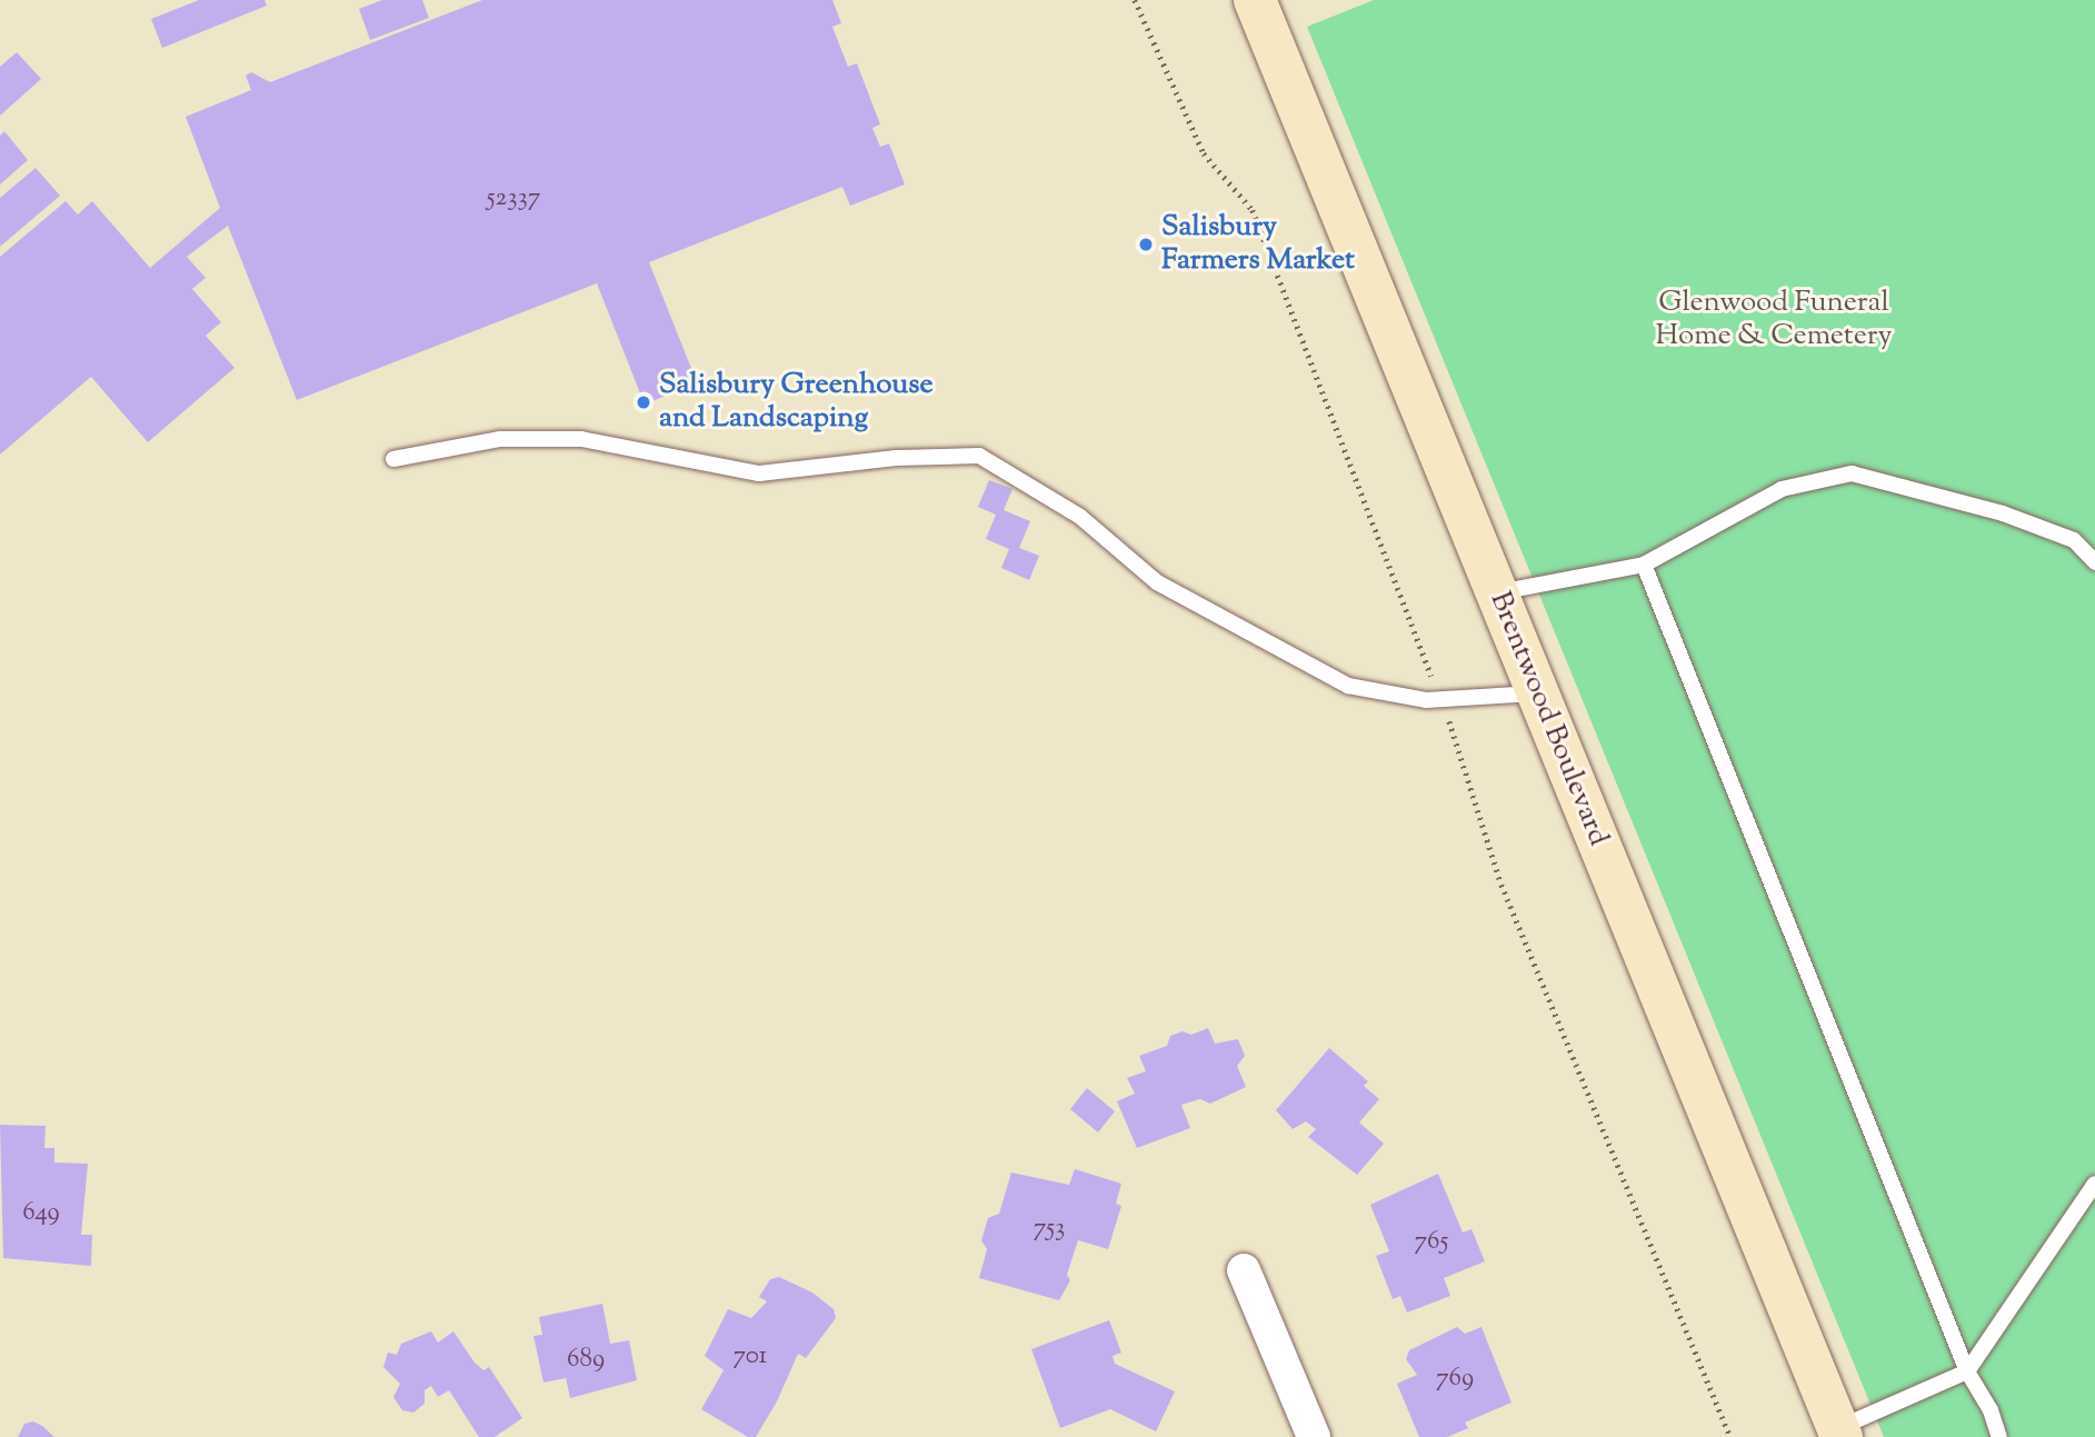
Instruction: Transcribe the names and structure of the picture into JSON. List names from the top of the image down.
{
  "streets": {
    "street": ["Brentwood Boulevard"]
  },
  "parks": ["Glenwood Funeral Home & Cemetery"],
  "places": ["Salisbury Farmers Market", "Salisbury Greenhouse and Landscaping"],
  "house_numbers": [
    "52337",
    "649",
    "753",
    "765",
    "701",
    "689",
    "769"
  ]
}
